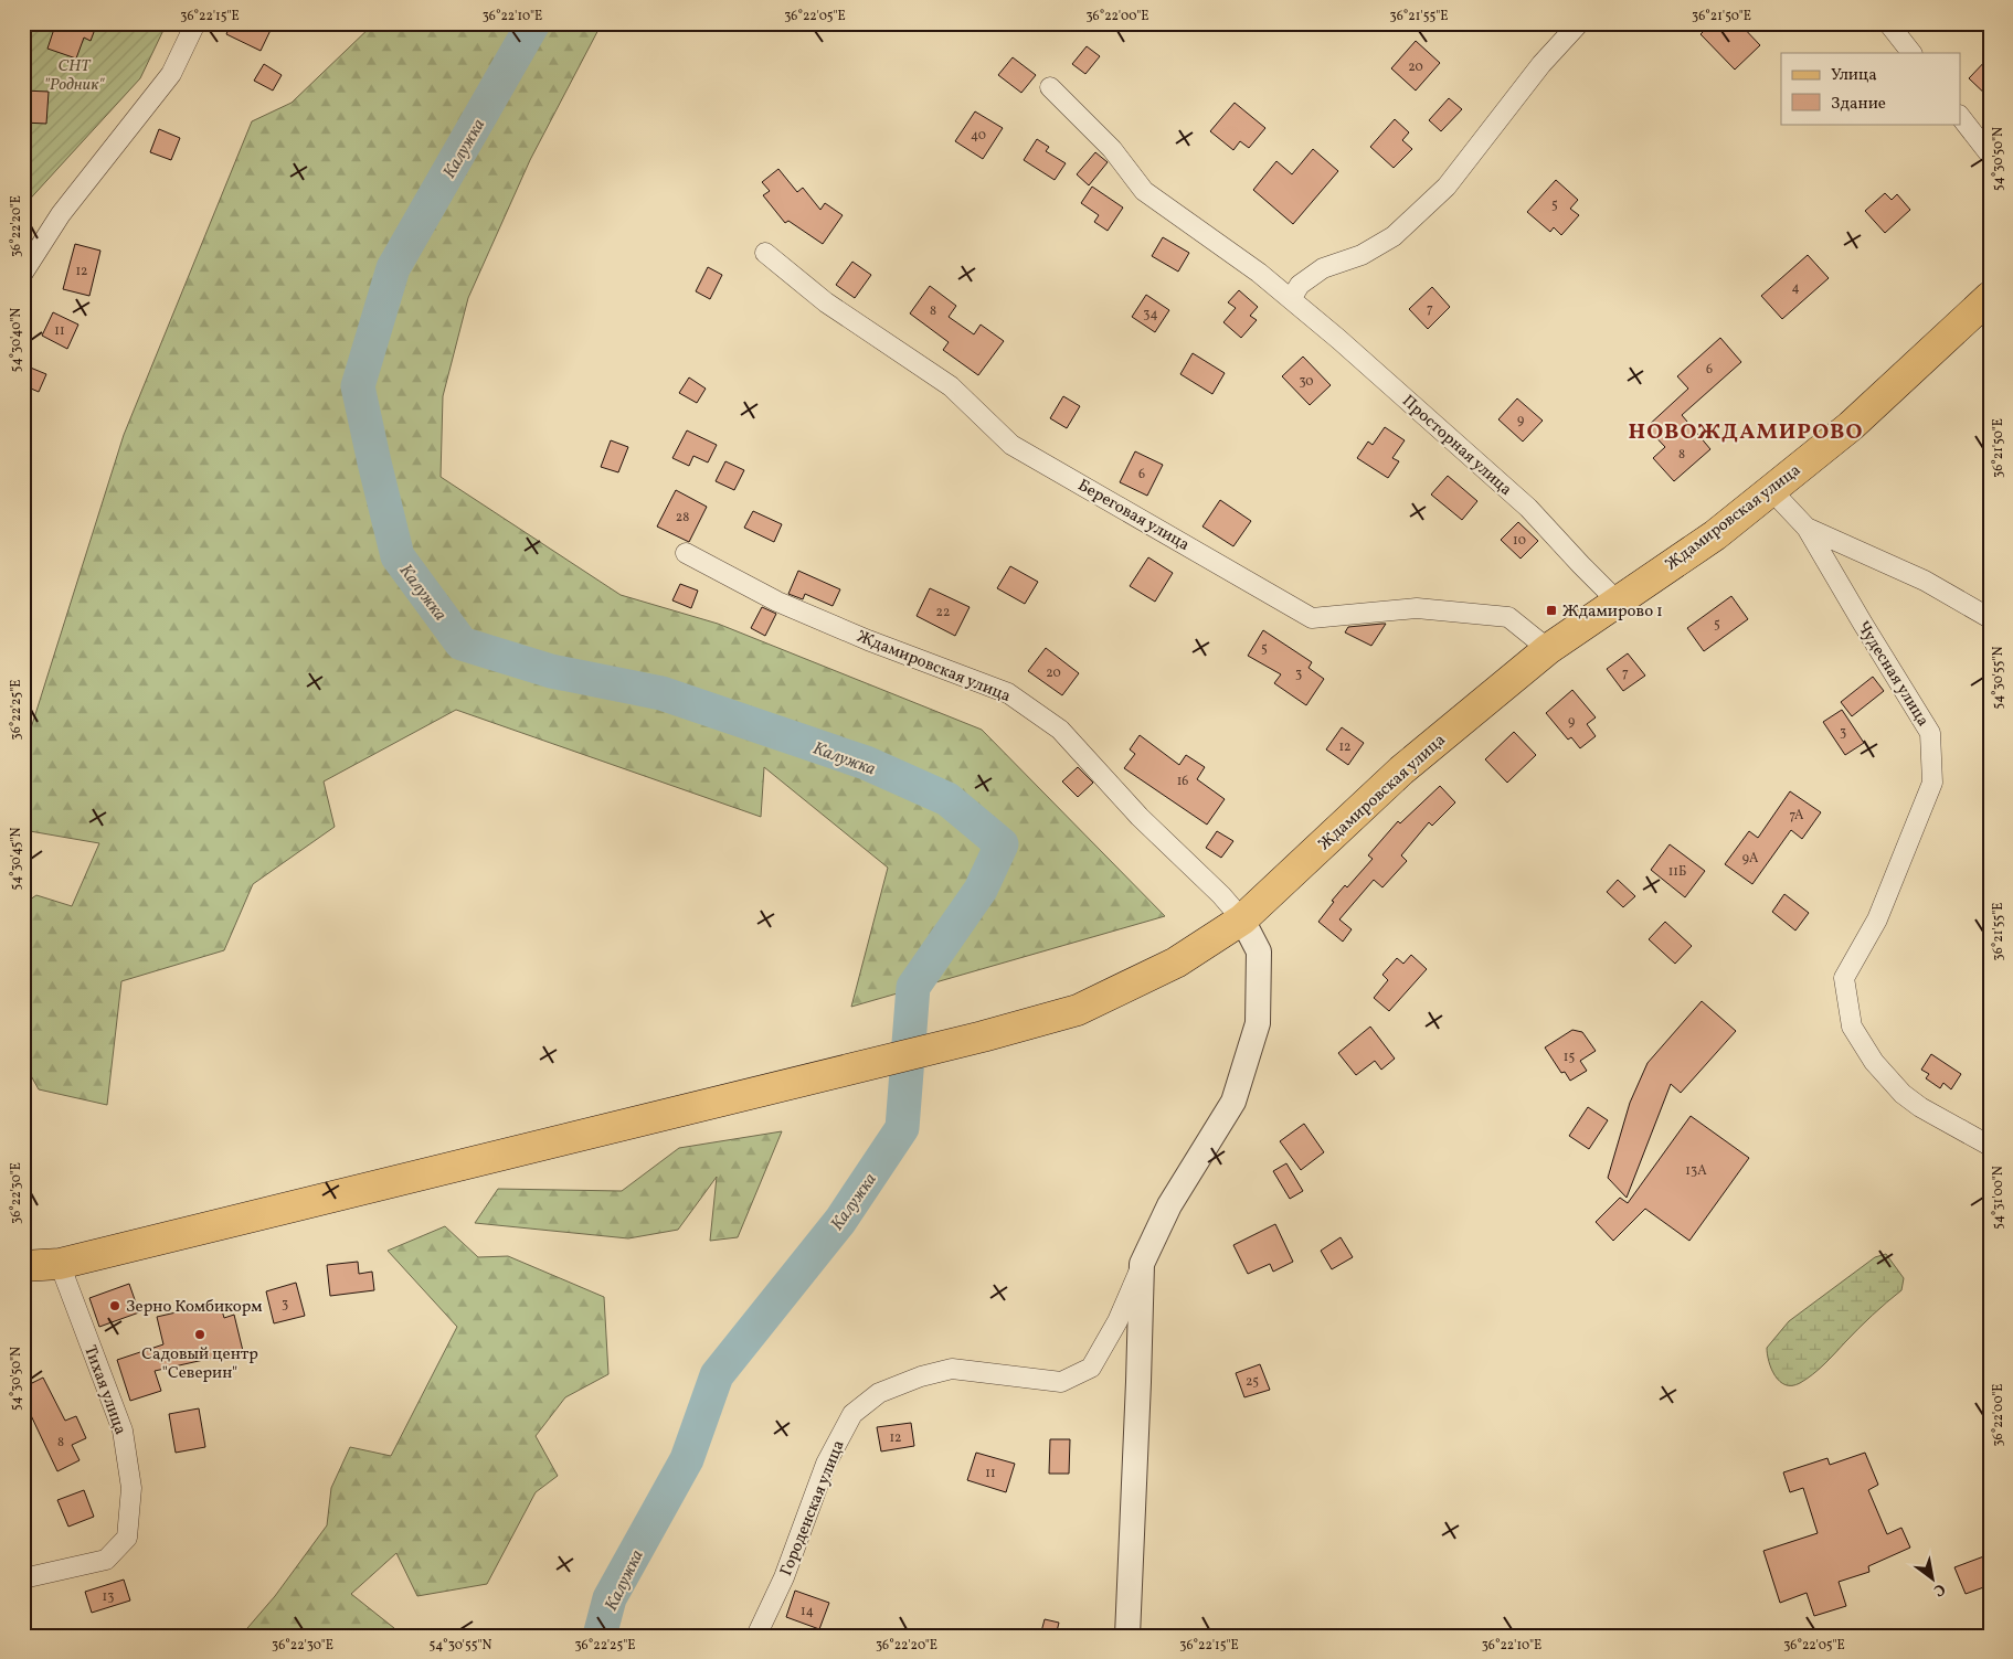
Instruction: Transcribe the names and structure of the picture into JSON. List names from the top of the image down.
{
  "streets": {
    "main road": ["Ждамировская улица"],
    "street": [
      "Просторная улица",
      "Береговая улица",
      "Чудесная улица",
      "Тихая улица",
      "Городенская улица"
    ]
  },
  "crossings": [
    ["Просторная улица", "Ждамировская улица"],
    ["Береговая улица", "Ждамировская улица"],
    ["Ждамировская улица", "Тихая улица"],
    ["Ждамировская улица", "Городенская улица"]
  ],
  "districts": ["НОВОЖДАМИРОВО"],
  "water": ["Калужка"],
  "parks": ["СНТ \"Родник\""],
  "places": {
    "transit": ["Ждамирово 1"],
    "other": ["Зерно Комбикорм", "Садовый центр \"Северин\""]
  },
  "house_numbers": [
    "20",
    "40",
    "5",
    "12",
    "4",
    "7",
    "8",
    "34",
    "11",
    "6",
    "30",
    "9",
    "8",
    "6",
    "28",
    "10",
    "22",
    "5",
    "5",
    "20",
    "7",
    "3",
    "9",
    "3",
    "12",
    "16",
    "7А",
    "9А",
    "11Б",
    "15",
    "13А",
    "3",
    "25",
    "12",
    "8",
    "11",
    "13",
    "14"
  ],
  "legend": ["Улица", "Здание"],
  "north": "bottom right",
  "coordinates": [
    "36°22'15\"E",
    "36°22'10\"E",
    "36°22'05\"E",
    "36°22'00\"E",
    "36°21'55\"E",
    "36°21'50\"E",
    "54°30'50\"N",
    "36°22'20\"E",
    "54°30'40\"N",
    "54°30'55\"N",
    "36°22'25\"E",
    "54°30'45\"N",
    "36°22'30\"E",
    "54°31'00\"N"
  ]
}
